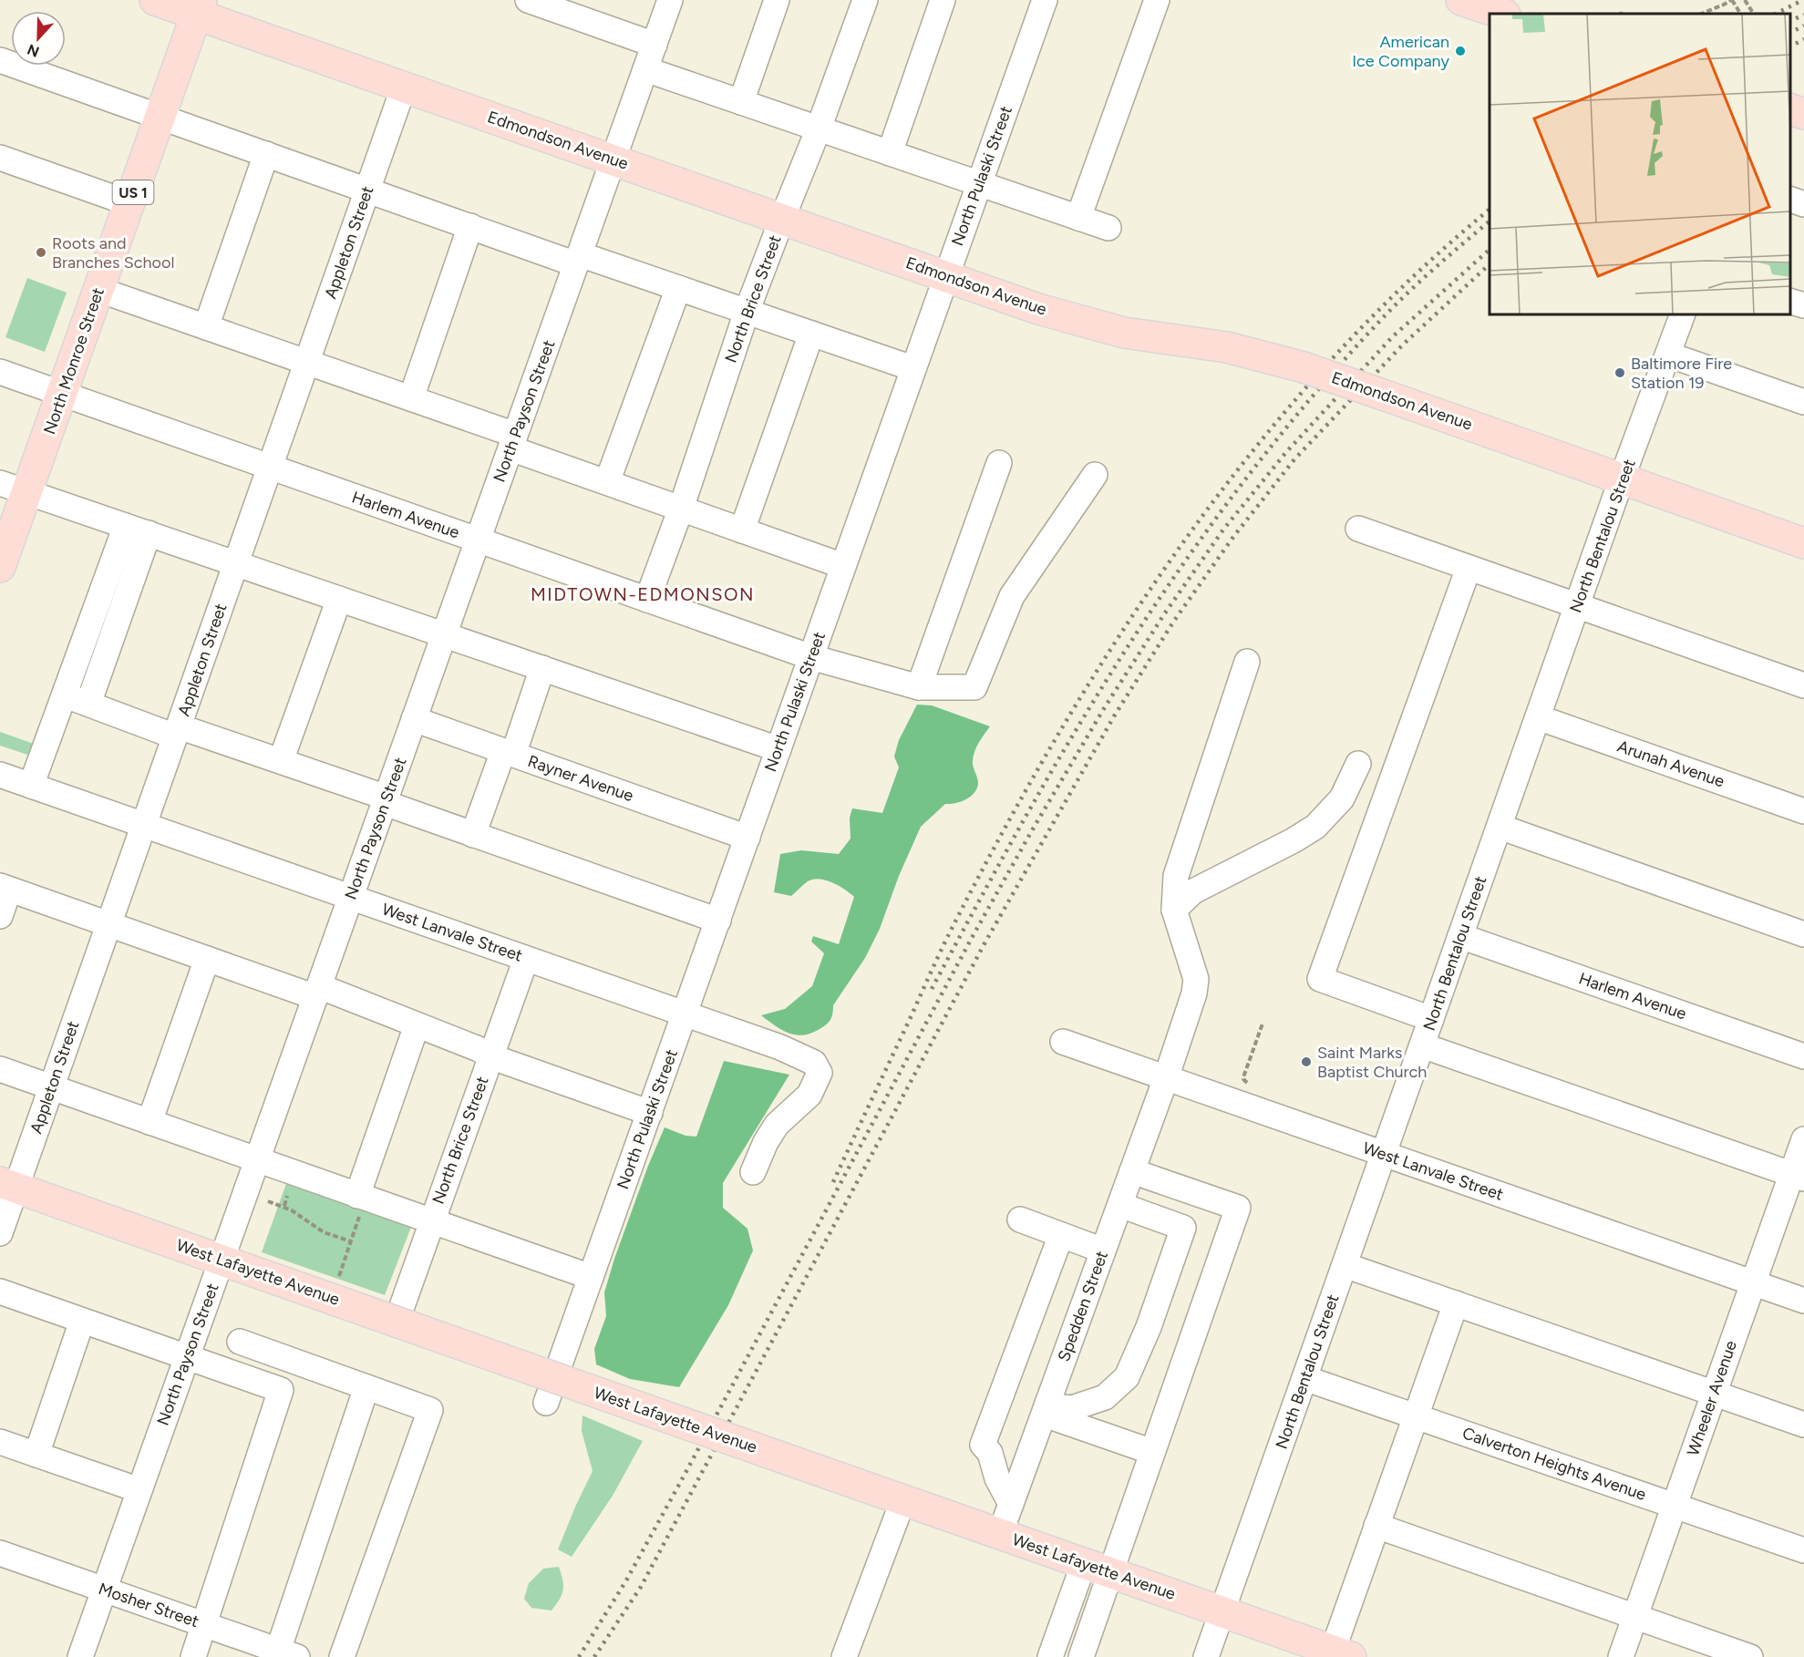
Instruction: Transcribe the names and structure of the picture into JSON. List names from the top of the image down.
{
  "streets": {
    "main road": [
      "Edmondson Avenue",
      "US 1",
      "North Monroe Street",
      "West Lafayette Avenue"
    ],
    "street": [
      "North Pulaski Street",
      "Appleton Street",
      "North Brice Street",
      "North Payson Street",
      "Harlem Avenue",
      "North Bentalou Street",
      "Arunah Avenue",
      "Rayner Avenue",
      "West Lanvale Street",
      "Spedden Street",
      "Wheeler Avenue",
      "Calverton Heights Avenue",
      "Mosher Street"
    ]
  },
  "crossings": [
    ["Edmondson Avenue", "North Pulaski Street"],
    ["Edmondson Avenue", "Appleton Street"],
    ["Edmondson Avenue", "North Brice Street"],
    ["Edmondson Avenue", "North Monroe Street"],
    ["Edmondson Avenue", "North Payson Street"],
    ["Edmondson Avenue", "North Bentalou Street"],
    ["North Pulaski Street", "North Brice Street"],
    ["North Pulaski Street", "Harlem Avenue"],
    ["North Pulaski Street", "Rayner Avenue"],
    ["North Pulaski Street", "West Lanvale Street"],
    ["Appleton Street", "Harlem Avenue"],
    ["Appleton Street", "West Lanvale Street"],
    ["Appleton Street", "West Lafayette Avenue"],
    ["North Brice Street", "Harlem Avenue"],
    ["North Brice Street", "West Lanvale Street"],
    ["North Monroe Street", "Harlem Avenue"],
    ["North Payson Street", "Harlem Avenue"],
    ["North Payson Street", "Rayner Avenue"],
    ["North Payson Street", "West Lanvale Street"],
    ["North Payson Street", "West Lafayette Avenue"],
    ["North Payson Street", "Mosher Street"],
    ["Harlem Avenue", "North Bentalou Street"],
    ["North Bentalou Street", "Arunah Avenue"],
    ["North Bentalou Street", "West Lanvale Street"],
    ["North Bentalou Street", "West Lafayette Avenue"],
    ["North Bentalou Street", "Calverton Heights Avenue"],
    ["West Lanvale Street", "Spedden Street"],
    ["West Lanvale Street", "Wheeler Avenue"],
    ["West Lafayette Avenue", "Spedden Street"],
    ["Wheeler Avenue", "Calverton Heights Avenue"]
  ],
  "districts": ["MIDTOWN-EDMONSON"],
  "places": [
    "American Ice Company",
    "Roots and Branches School",
    "Baltimore Fire Station 19",
    "Saint Marks Baptist Church"
  ],
  "north": "bottom"
}
